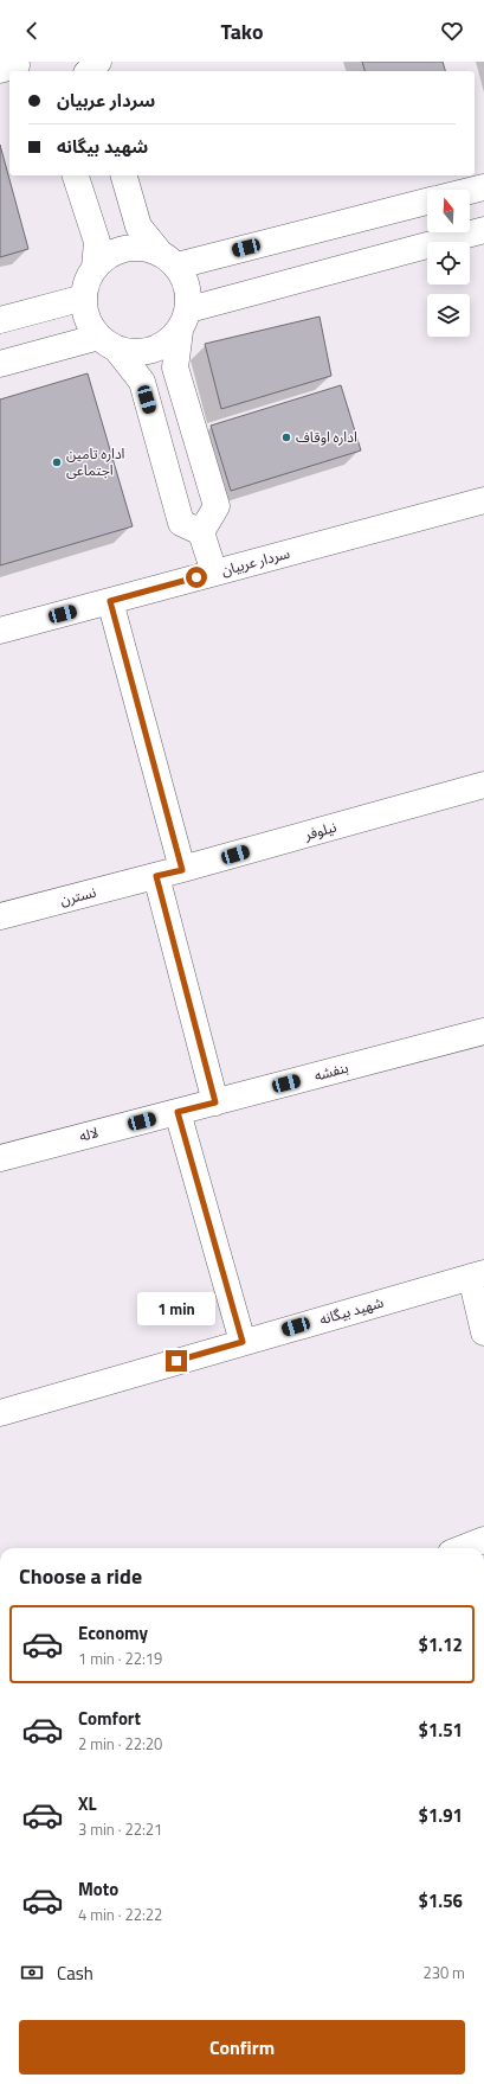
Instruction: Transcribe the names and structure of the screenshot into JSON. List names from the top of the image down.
{
  "streets": {
    "street": [
      "سردار عربیان",
      "نیلوفر",
      "نسترن",
      "بنفشه",
      "لاله",
      "شهید بیگانه"
    ]
  },
  "crossings": [
    ["نیلوفر", "نسترن"],
    ["بنفشه", "لاله"]
  ],
  "places": ["اداره اوقاف", "اداره تامین اجتماعی"],
  "north": "top",
  "page": {
    "header": "Tako",
    "banner": ["سردار عربیان", "شهید بیگانه"],
    "bubble": "1 min",
    "heading": "Choose a ride",
    "list": [
      {
        "name": "Economy",
        "note": "1 min · 22:19",
        "value": "$1.12"
      },
      {
        "name": "Comfort",
        "note": "2 min · 22:20",
        "value": "$1.51"
      },
      {
        "name": "XL",
        "note": "3 min · 22:21",
        "value": "$1.91"
      },
      {
        "name": "Moto",
        "note": "4 min · 22:22",
        "value": "$1.56"
      }
    ],
    "pay": ["Cash", "230 m"],
    "buttons": "Confirm"
  }
}
